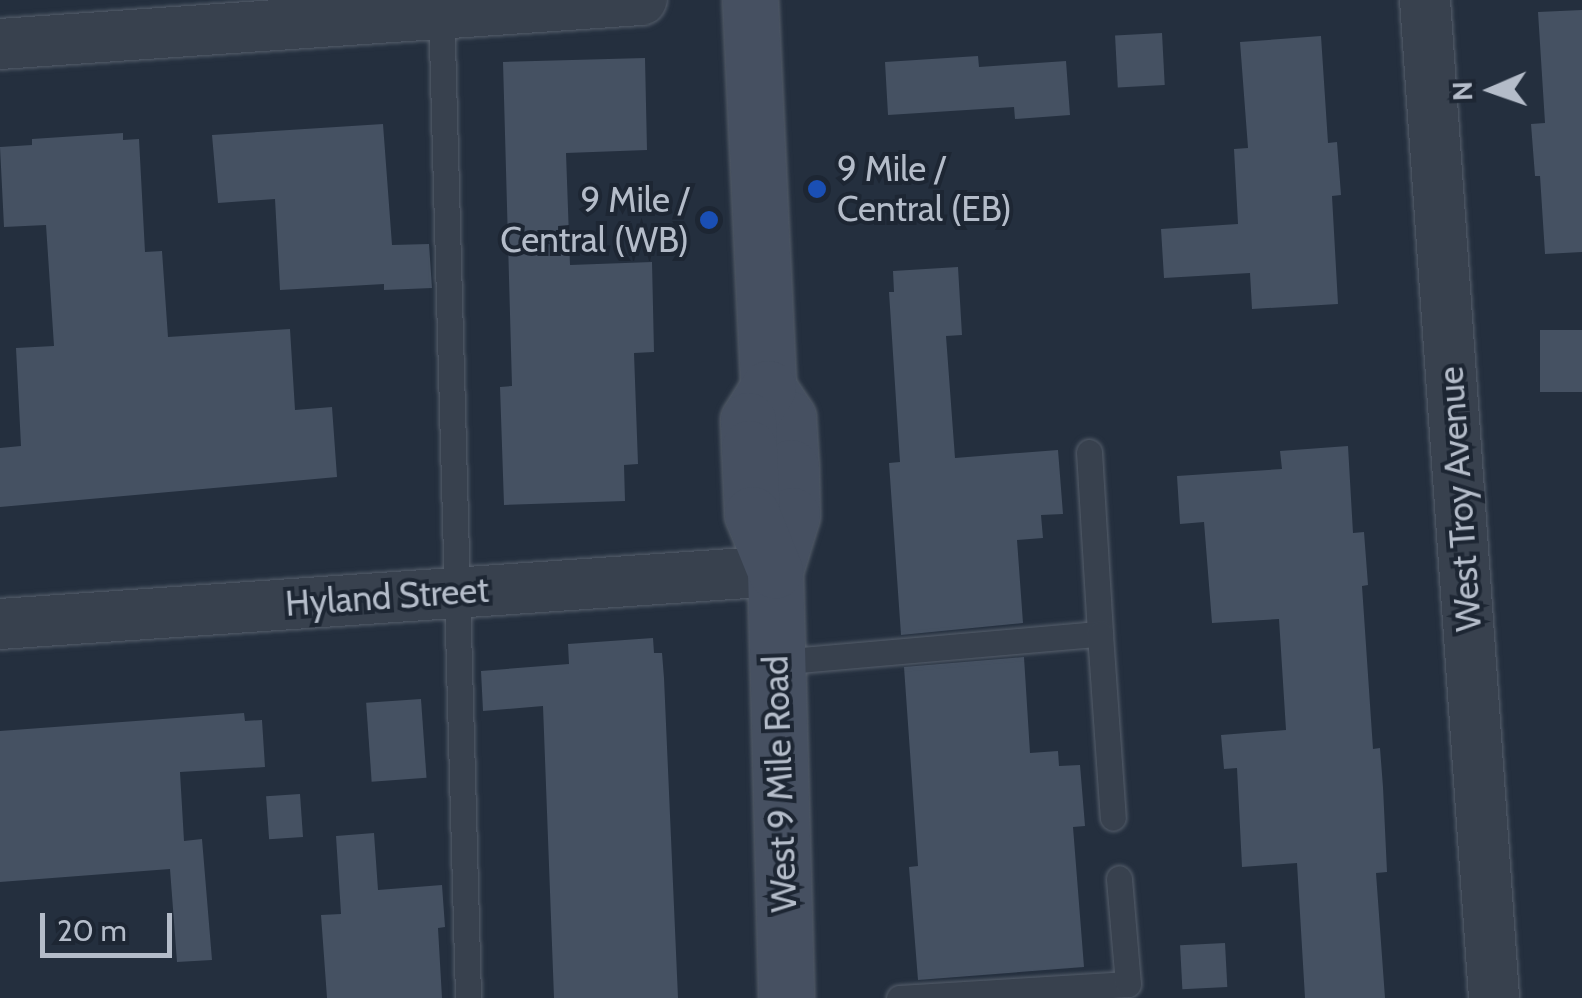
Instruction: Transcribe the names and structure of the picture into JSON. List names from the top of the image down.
{
  "streets": {
    "main road": ["West 9 Mile Road"],
    "street": ["West Troy Avenue", "Hyland Street"]
  },
  "crossings": [
    ["Hyland Street", "West 9 Mile Road"]
  ],
  "places": ["9 Mile / Central (EB)", "9 Mile / Central (WB)"],
  "scale_bar": "20 m",
  "north": "left"
}
